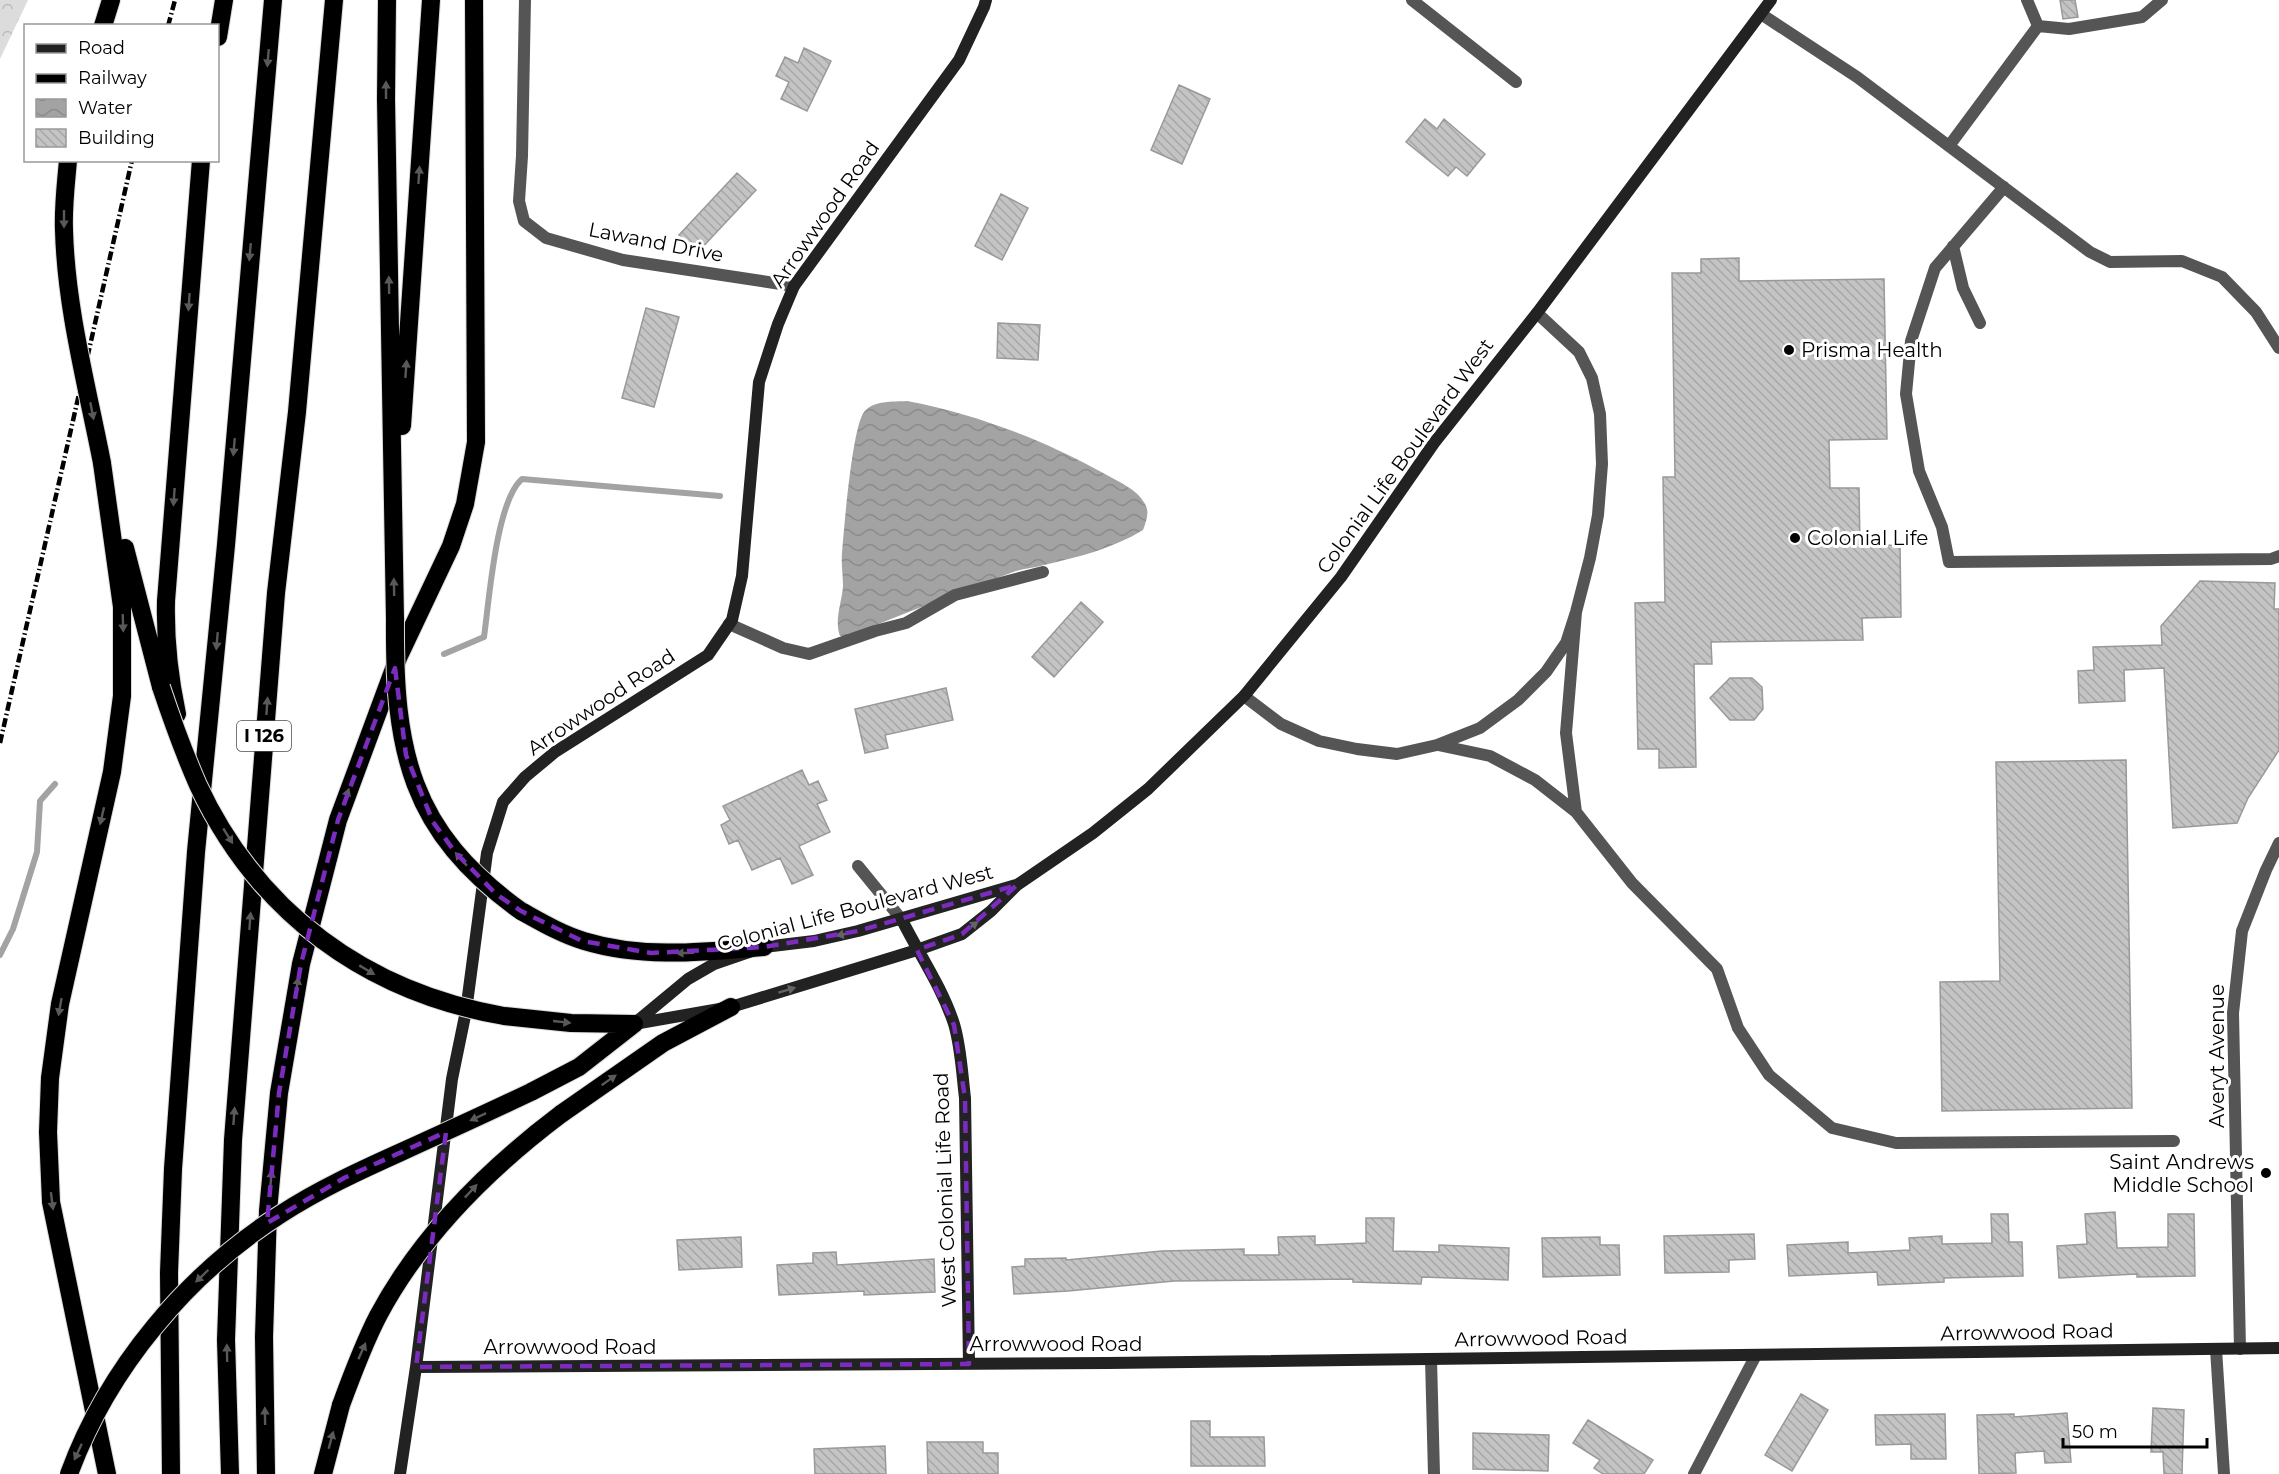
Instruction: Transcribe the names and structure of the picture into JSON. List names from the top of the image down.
{
  "streets": {
    "highway": ["I 126"],
    "street": [
      "Arrowwood Road",
      "Lawand Drive",
      "Colonial Life Boulevard West",
      "Averyt Avenue",
      "West Colonial Life Road"
    ]
  },
  "crossings": [
    ["Arrowwood Road", "Lawand Drive"],
    ["Arrowwood Road", "Averyt Avenue"],
    ["Arrowwood Road", "West Colonial Life Road"],
    ["Colonial Life Boulevard West", "West Colonial Life Road"]
  ],
  "places": ["Prisma Health", "Colonial Life", "Saint Andrews Middle School"],
  "legend": [
    "Road",
    "Railway",
    "Water",
    "Building"
  ],
  "scale_bar": "50 m"
}
